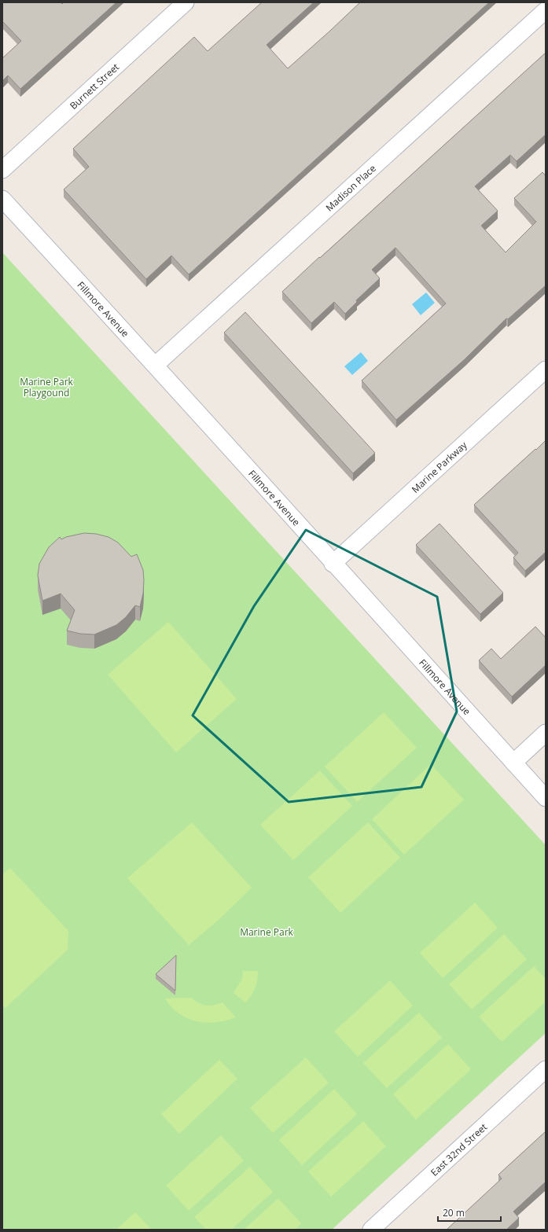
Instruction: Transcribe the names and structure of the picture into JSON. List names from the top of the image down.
{
  "streets": {
    "street": [
      "Burnett Street",
      "Madison Place",
      "Fillmore Avenue",
      "Marine Parkway",
      "East 32nd Street"
    ]
  },
  "crossings": [
    ["Madison Place", "Fillmore Avenue"],
    ["Fillmore Avenue", "Marine Parkway"]
  ],
  "parks": ["Marine Park Playgound", "Marine Park"],
  "scale_bar": "20 m"
}
